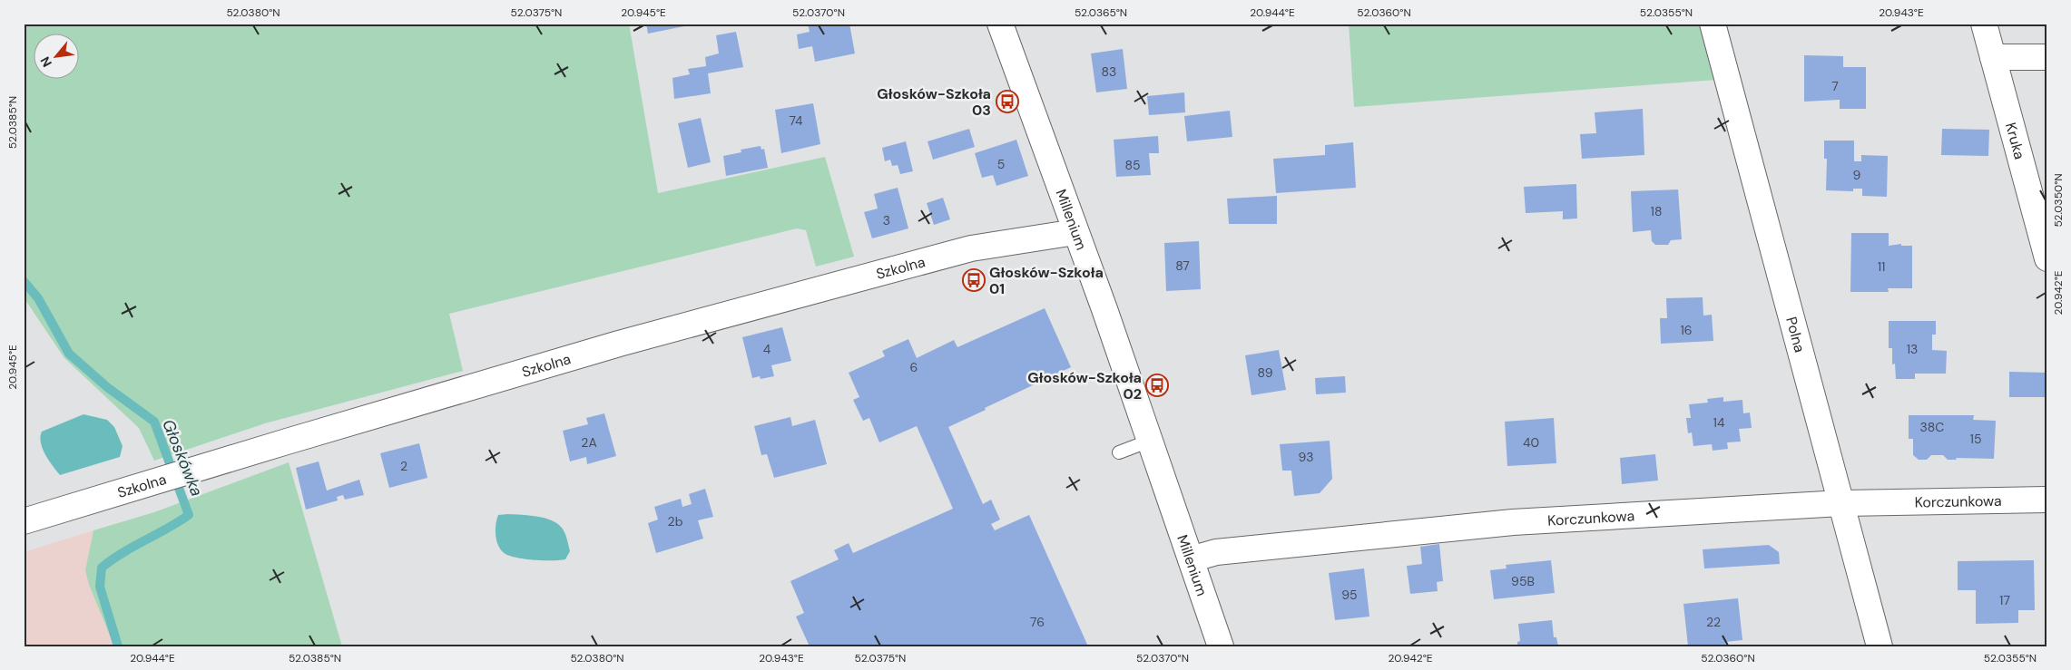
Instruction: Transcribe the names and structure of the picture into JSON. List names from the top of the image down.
{
  "streets": {
    "street": [
      "Kruka",
      "Millenium",
      "Szkolna",
      "Polna",
      "Korczunkowa"
    ]
  },
  "crossings": [
    ["Millenium", "Szkolna"],
    ["Millenium", "Korczunkowa"],
    ["Polna", "Korczunkowa"]
  ],
  "water": ["Głoskówka"],
  "places": {
    "bus stop": ["Głosków-Szkoła 03", "Głosków-Szkoła 01", "Głosków-Szkoła 02"]
  },
  "house_numbers": [
    "83",
    "7",
    "74",
    "5",
    "85",
    "9",
    "18",
    "3",
    "87",
    "11",
    "16",
    "4",
    "13",
    "6",
    "89",
    "14",
    "38C",
    "15",
    "2A",
    "40",
    "93",
    "2",
    "2b",
    "95B",
    "95",
    "17",
    "76",
    "22"
  ],
  "north": "bottom left",
  "coordinates": [
    "52.0380°N",
    "52.0375°N",
    "20.945°E",
    "52.0370°N",
    "52.0365°N",
    "20.944°E",
    "52.0360°N",
    "52.0355°N",
    "20.943°E",
    "52.0385°N",
    "52.0350°N",
    "20.942°E"
  ]
}
